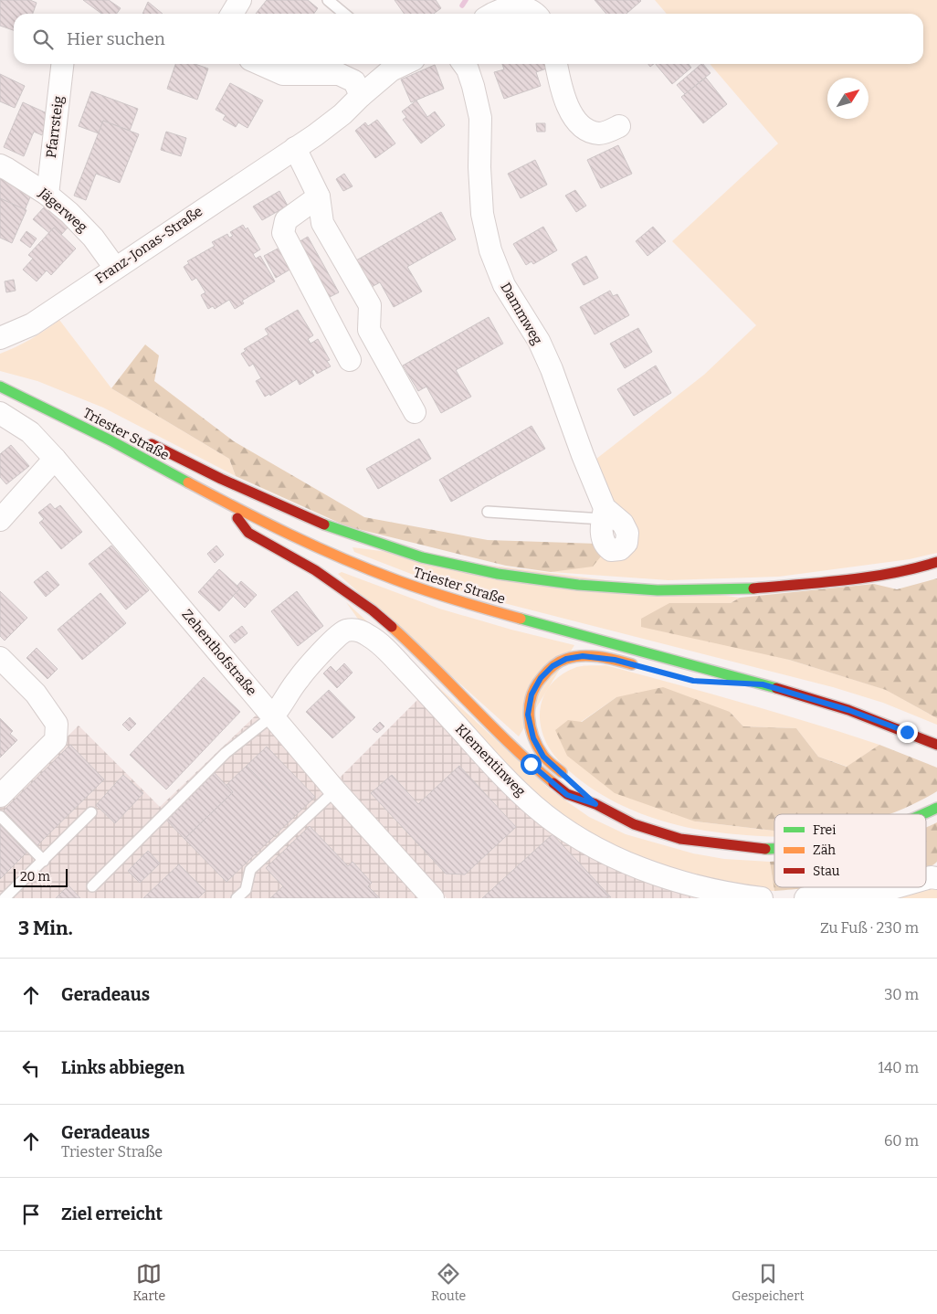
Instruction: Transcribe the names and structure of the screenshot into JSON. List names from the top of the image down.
{
  "streets": {
    "main road": ["Triester Straße"],
    "street": [
      "Pfarrsteig",
      "Jägerweg",
      "Franz-Jonas-Straße",
      "Dammweg",
      "Zehenthofstraße",
      "Klementinweg"
    ]
  },
  "crossings": [
    ["Pfarrsteig", "Jägerweg"],
    ["Jägerweg", "Franz-Jonas-Straße"],
    ["Zehenthofstraße", "Klementinweg"]
  ],
  "legend": ["Frei", "Zäh", "Stau"],
  "scale_bar": "20 m",
  "north": "top right",
  "page": {
    "search": "Hier suchen",
    "scale": "20 m",
    "heading": ["3 Min.", "Zu Fuß · 230 m"],
    "list": [
      ["Geradeaus", "30 m"],
      ["Links abbiegen", "140 m"],
      ["Geradeaus", "Triester Straße", "60 m"],
      "Ziel erreicht"
    ],
    "nav": ["Karte", "Route", "Gespeichert"]
  }
}
